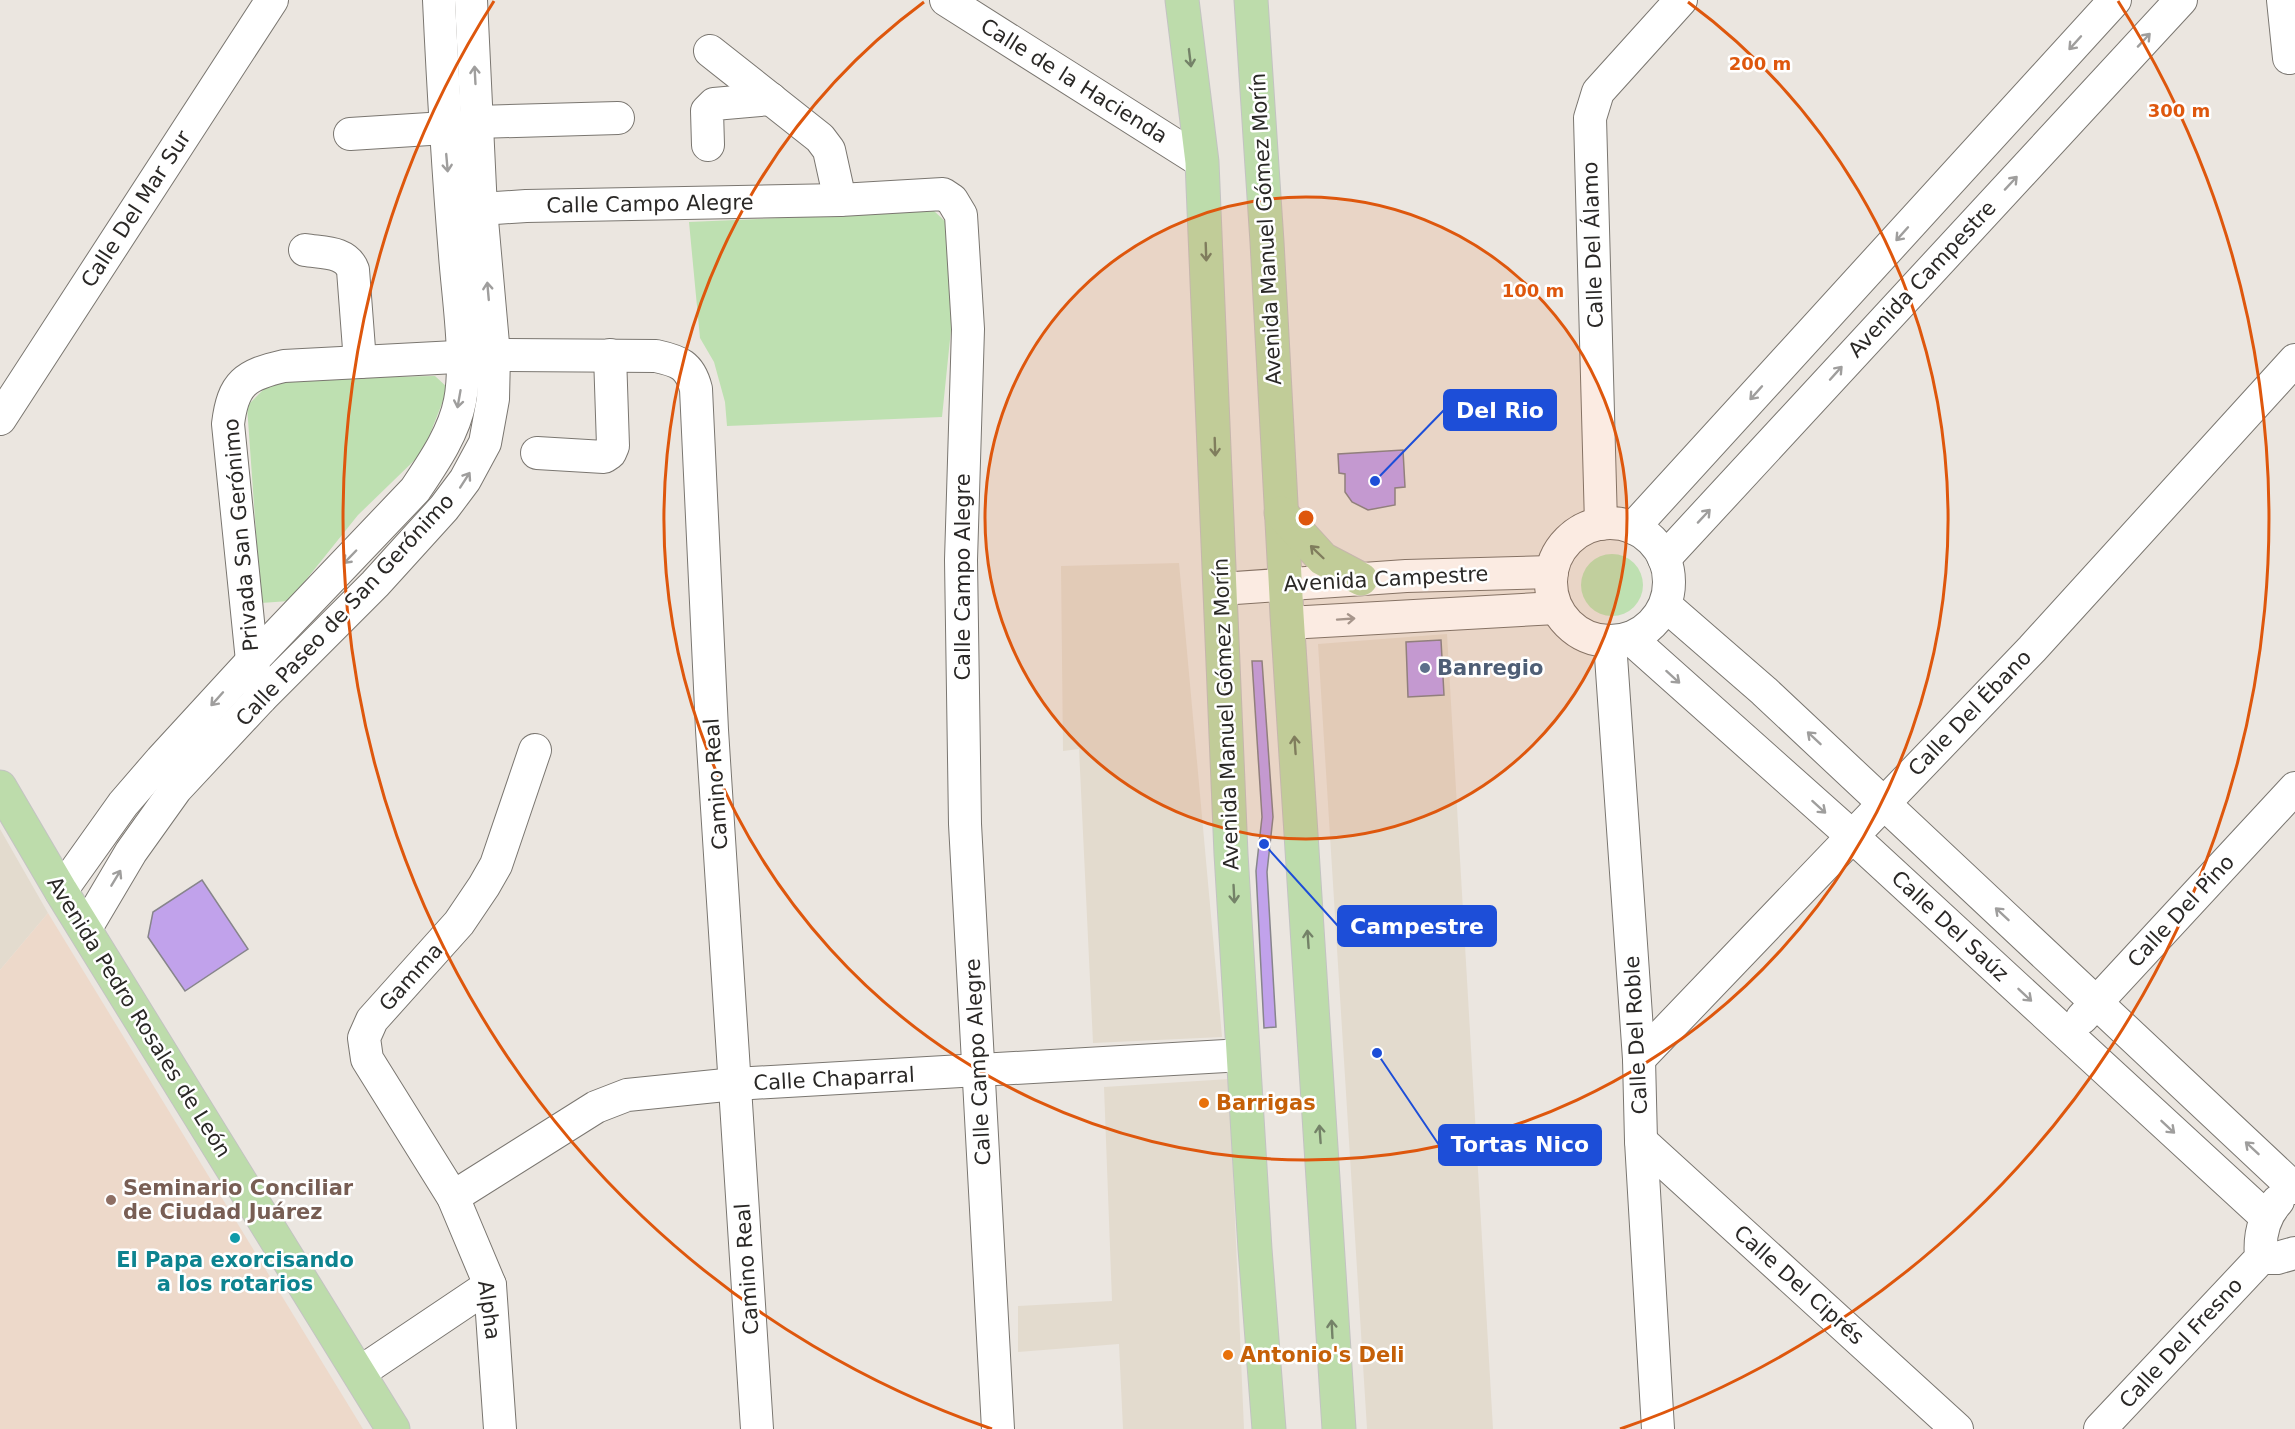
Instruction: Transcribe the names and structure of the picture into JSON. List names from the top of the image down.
{
  "streets": {
    "main road": ["Avenida Manuel Gómez Morín", "Avenida Pedro Rosales de León"],
    "street": [
      "Calle de la Hacienda",
      "Calle Campo Alegre",
      "Calle Del Mar Sur",
      "Calle Del Álamo",
      "Avenida Campestre",
      "Privada San Gerónimo",
      "Calle Paseo de San Gerónimo",
      "Calle Del Ébano",
      "Camino Real",
      "Calle Del Pino",
      "Calle Del Saúz",
      "Gamma",
      "Calle Del Roble",
      "Calle Chaparral",
      "Calle Del Ciprés",
      "Alpha",
      "Calle Del Fresno"
    ]
  },
  "crossings": [
    ["Calle de la Hacienda", "Avenida Manuel Gómez Morín"],
    ["Calle Campo Alegre", "Calle Paseo de San Gerónimo"],
    ["Calle Campo Alegre", "Calle Chaparral"],
    ["Avenida Manuel Gómez Morín", "Avenida Campestre"],
    ["Avenida Manuel Gómez Morín", "Calle Chaparral"],
    ["Calle Del Álamo", "Avenida Campestre"],
    ["Calle Del Álamo", "Calle Del Saúz"],
    ["Calle Del Álamo", "Calle Del Roble"],
    ["Avenida Campestre", "Calle Del Saúz"],
    ["Avenida Campestre", "Calle Del Roble"],
    ["Privada San Gerónimo", "Calle Paseo de San Gerónimo"],
    ["Privada San Gerónimo", "Camino Real"],
    ["Calle Paseo de San Gerónimo", "Camino Real"],
    ["Calle Paseo de San Gerónimo", "Avenida Pedro Rosales de León"],
    ["Calle Del Ébano", "Calle Del Saúz"],
    ["Calle Del Ébano", "Calle Del Roble"],
    ["Camino Real", "Calle Chaparral"],
    ["Calle Del Pino", "Calle Del Saúz"],
    ["Calle Del Saúz", "Calle Del Roble"],
    ["Gamma", "Calle Chaparral"],
    ["Gamma", "Alpha"],
    ["Calle Del Roble", "Calle Del Ciprés"],
    ["Calle Chaparral", "Alpha"]
  ],
  "places": [
    "Del Rio",
    "Banregio",
    "Campestre",
    "Tortas Nico",
    "Barrigas",
    "Seminario Conciliar de Ciudad Juárez",
    "El Papa exorcisando a los rotarios",
    "Antonio's Deli"
  ],
  "rings": ["200 m", "300 m", "100 m"]
}
